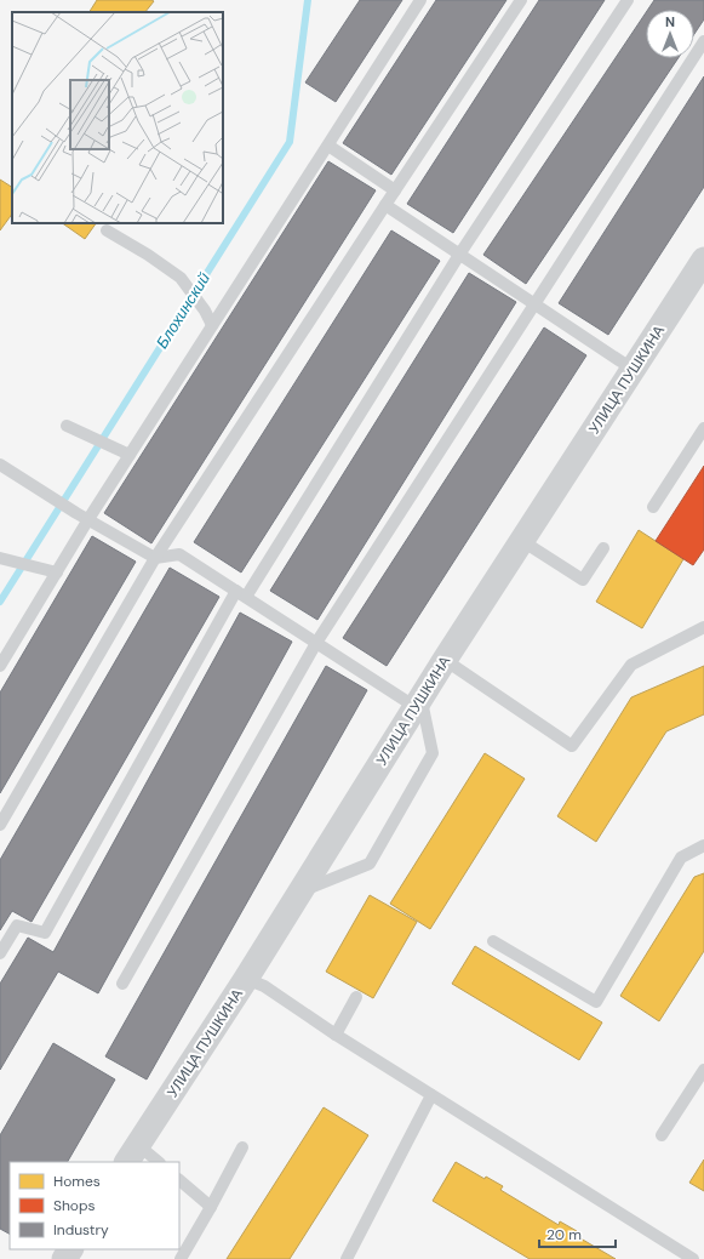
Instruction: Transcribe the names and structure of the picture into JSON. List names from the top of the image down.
{
  "streets": {
    "street": ["УЛИЦА ПУШКИНА"]
  },
  "water": ["Блохинский"],
  "legend": ["Homes", "Shops", "Industry"],
  "scale_bar": "20 m",
  "north": "top"
}
